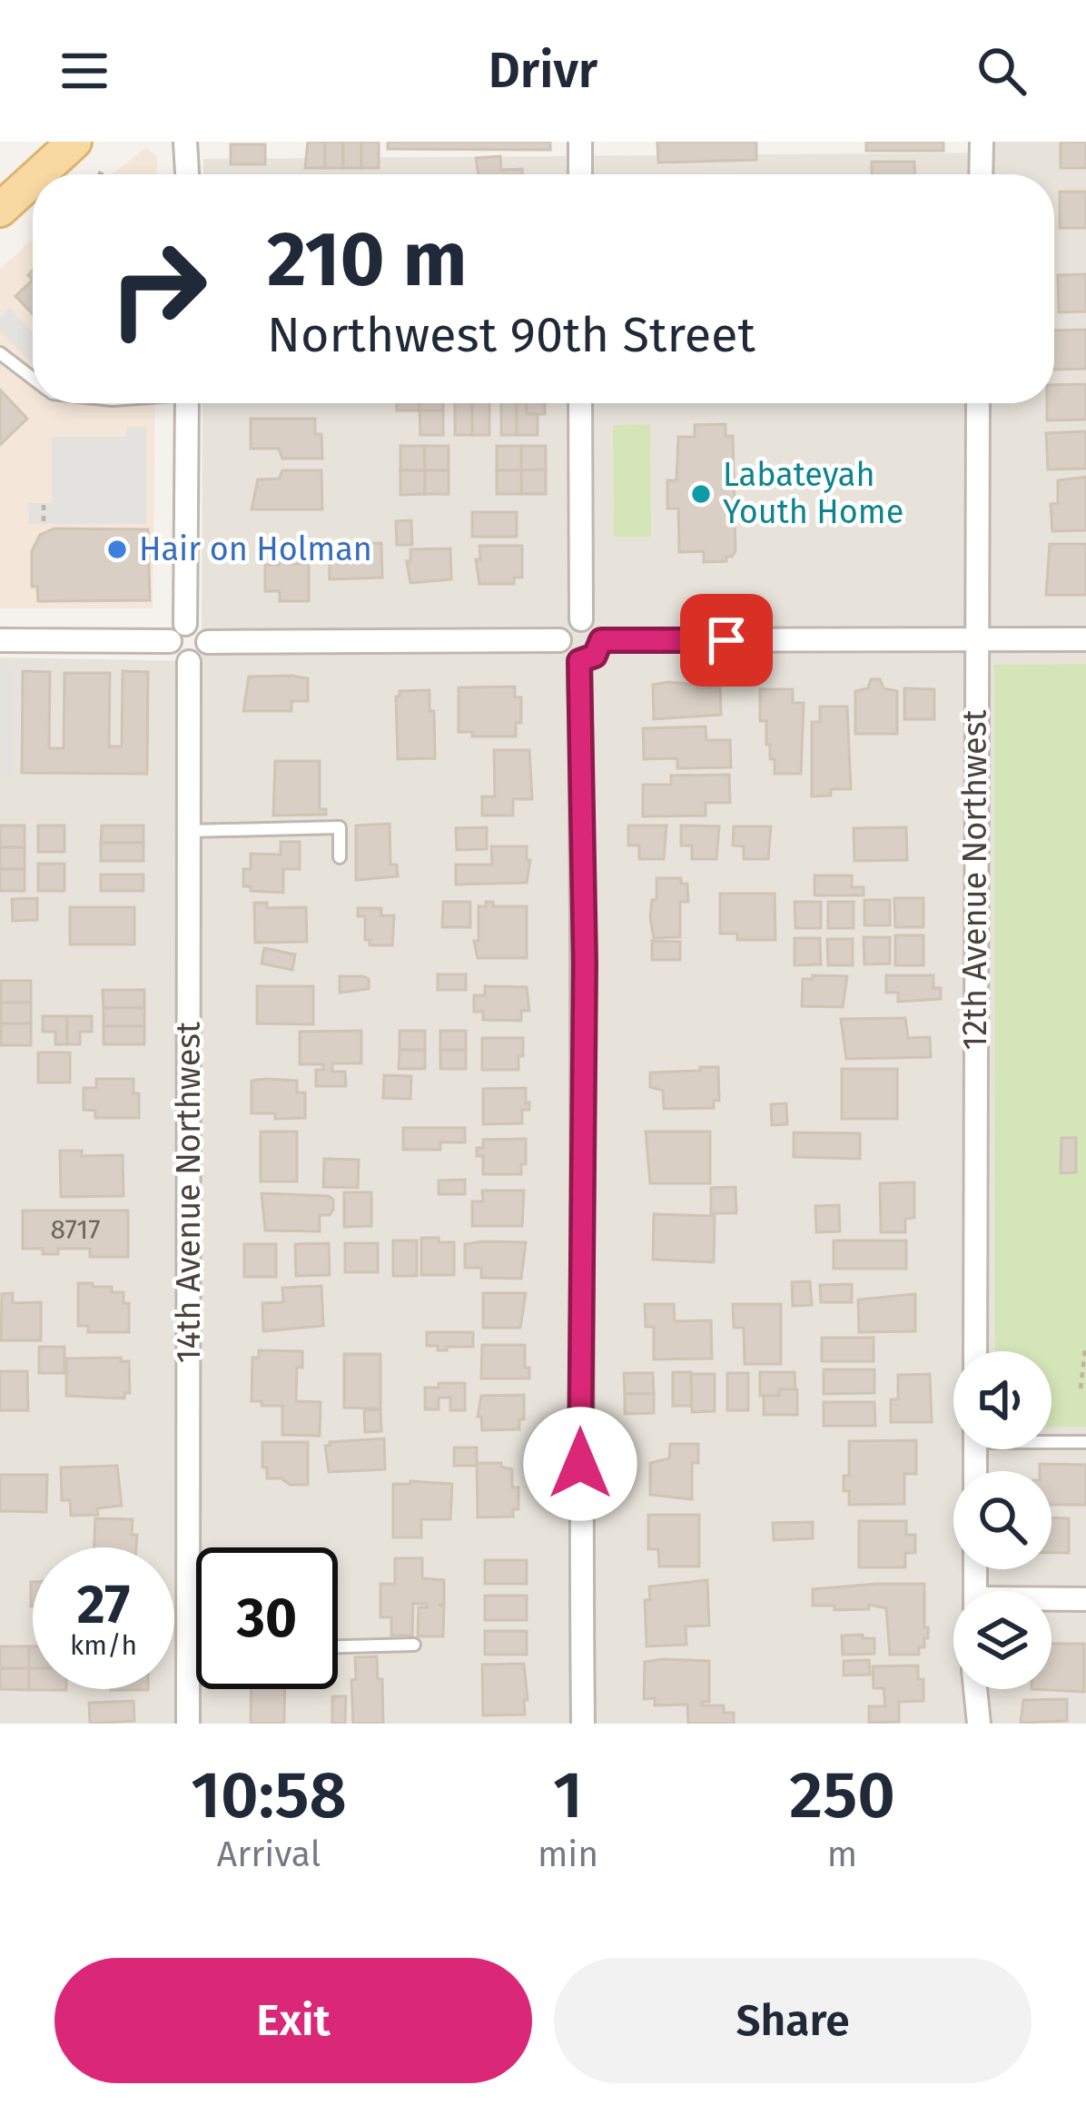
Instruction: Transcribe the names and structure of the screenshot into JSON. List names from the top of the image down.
{
  "streets": {
    "street": ["12th Avenue Northwest", "14th Avenue Northwest"]
  },
  "places": ["Labateyah Youth Home", "Hair on Holman"],
  "house_numbers": ["8717"],
  "page": {
    "header": "Drivr",
    "turn": ["210 m", "Northwest 90th Street"],
    "speed": "27 km/h",
    "limit": "30",
    "eta": [
      "10:58",
      "Arrival",
      "1",
      "min",
      "250",
      "m"
    ],
    "buttons": ["Exit", "Share"]
  }
}
